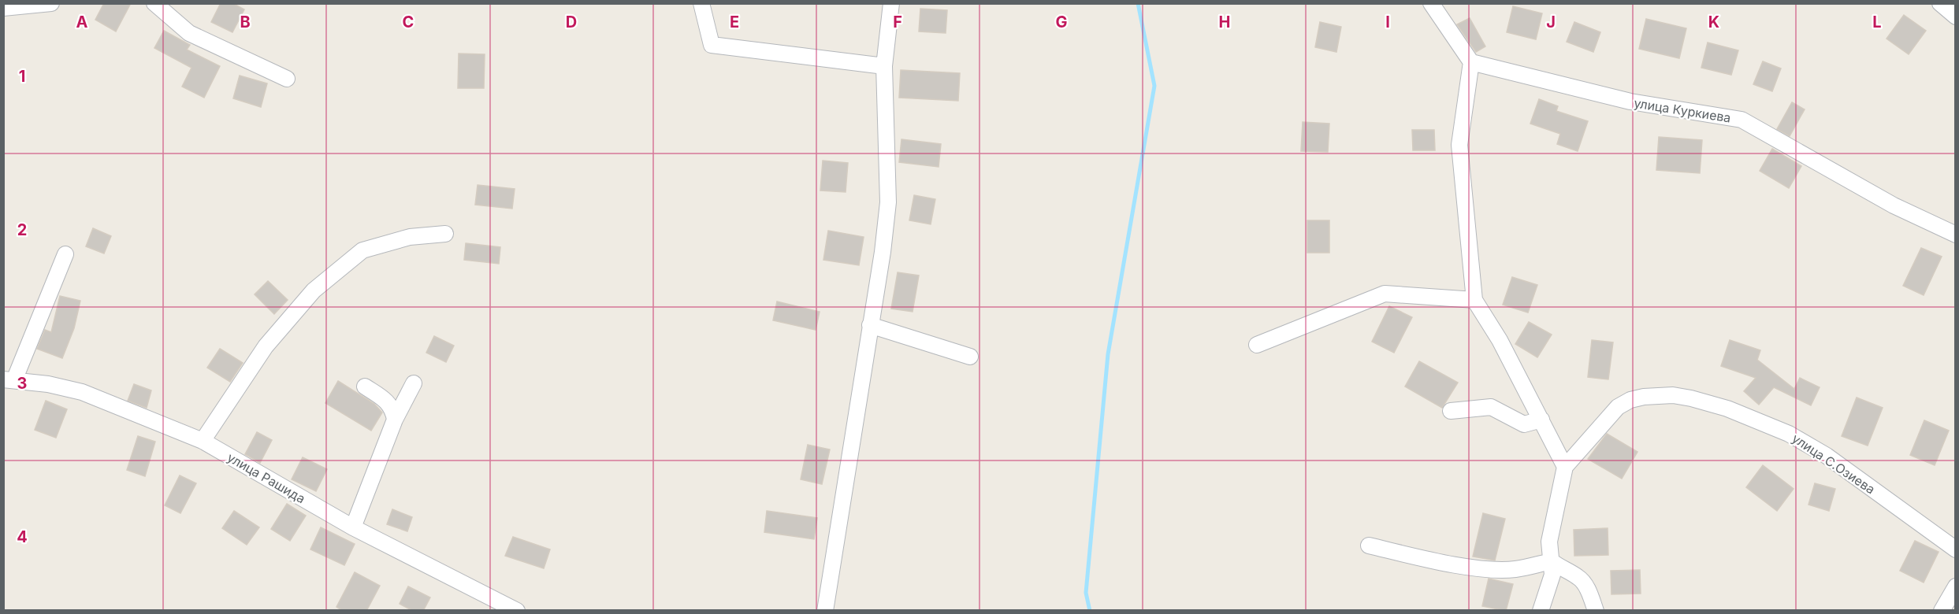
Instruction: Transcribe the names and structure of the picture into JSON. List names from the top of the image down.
{
  "streets": {
    "street": ["улица Куркиева", "улица С.Озиева", "улица Рашида"]
  },
  "grid": {
    "columns": [
      "A",
      "B",
      "C",
      "D",
      "E",
      "F",
      "G",
      "H",
      "I",
      "J",
      "K",
      "L"
    ],
    "rows": [
      "1",
      "2",
      "3",
      "4"
    ]
  }
}
